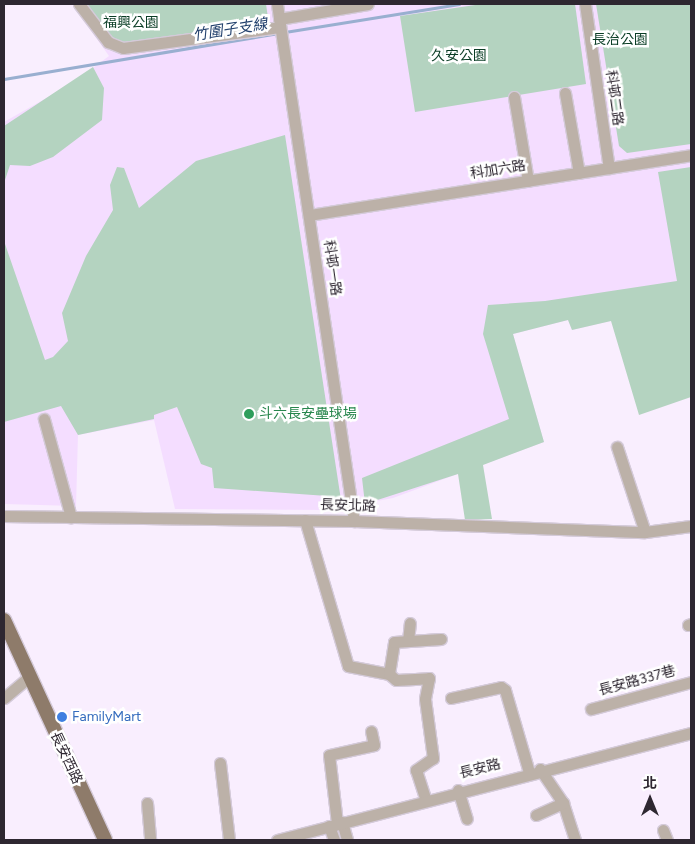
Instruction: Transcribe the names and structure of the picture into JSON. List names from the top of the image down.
{
  "streets": {
    "main road": ["長安西路"],
    "street": [
      "科邨二路",
      "科加六路",
      "科邨一路",
      "長安北路",
      "長安路337巷",
      "長安路"
    ]
  },
  "crossings": [
    ["科邨二路", "科加六路"],
    ["科加六路", "科邨一路"],
    ["科邨一路", "長安北路"]
  ],
  "water": ["竹圍子支線"],
  "parks": ["福興公園", "長治公園", "久安公園"],
  "places": ["斗六長安壘球場", "FamilyMart"],
  "north": "top"
}
